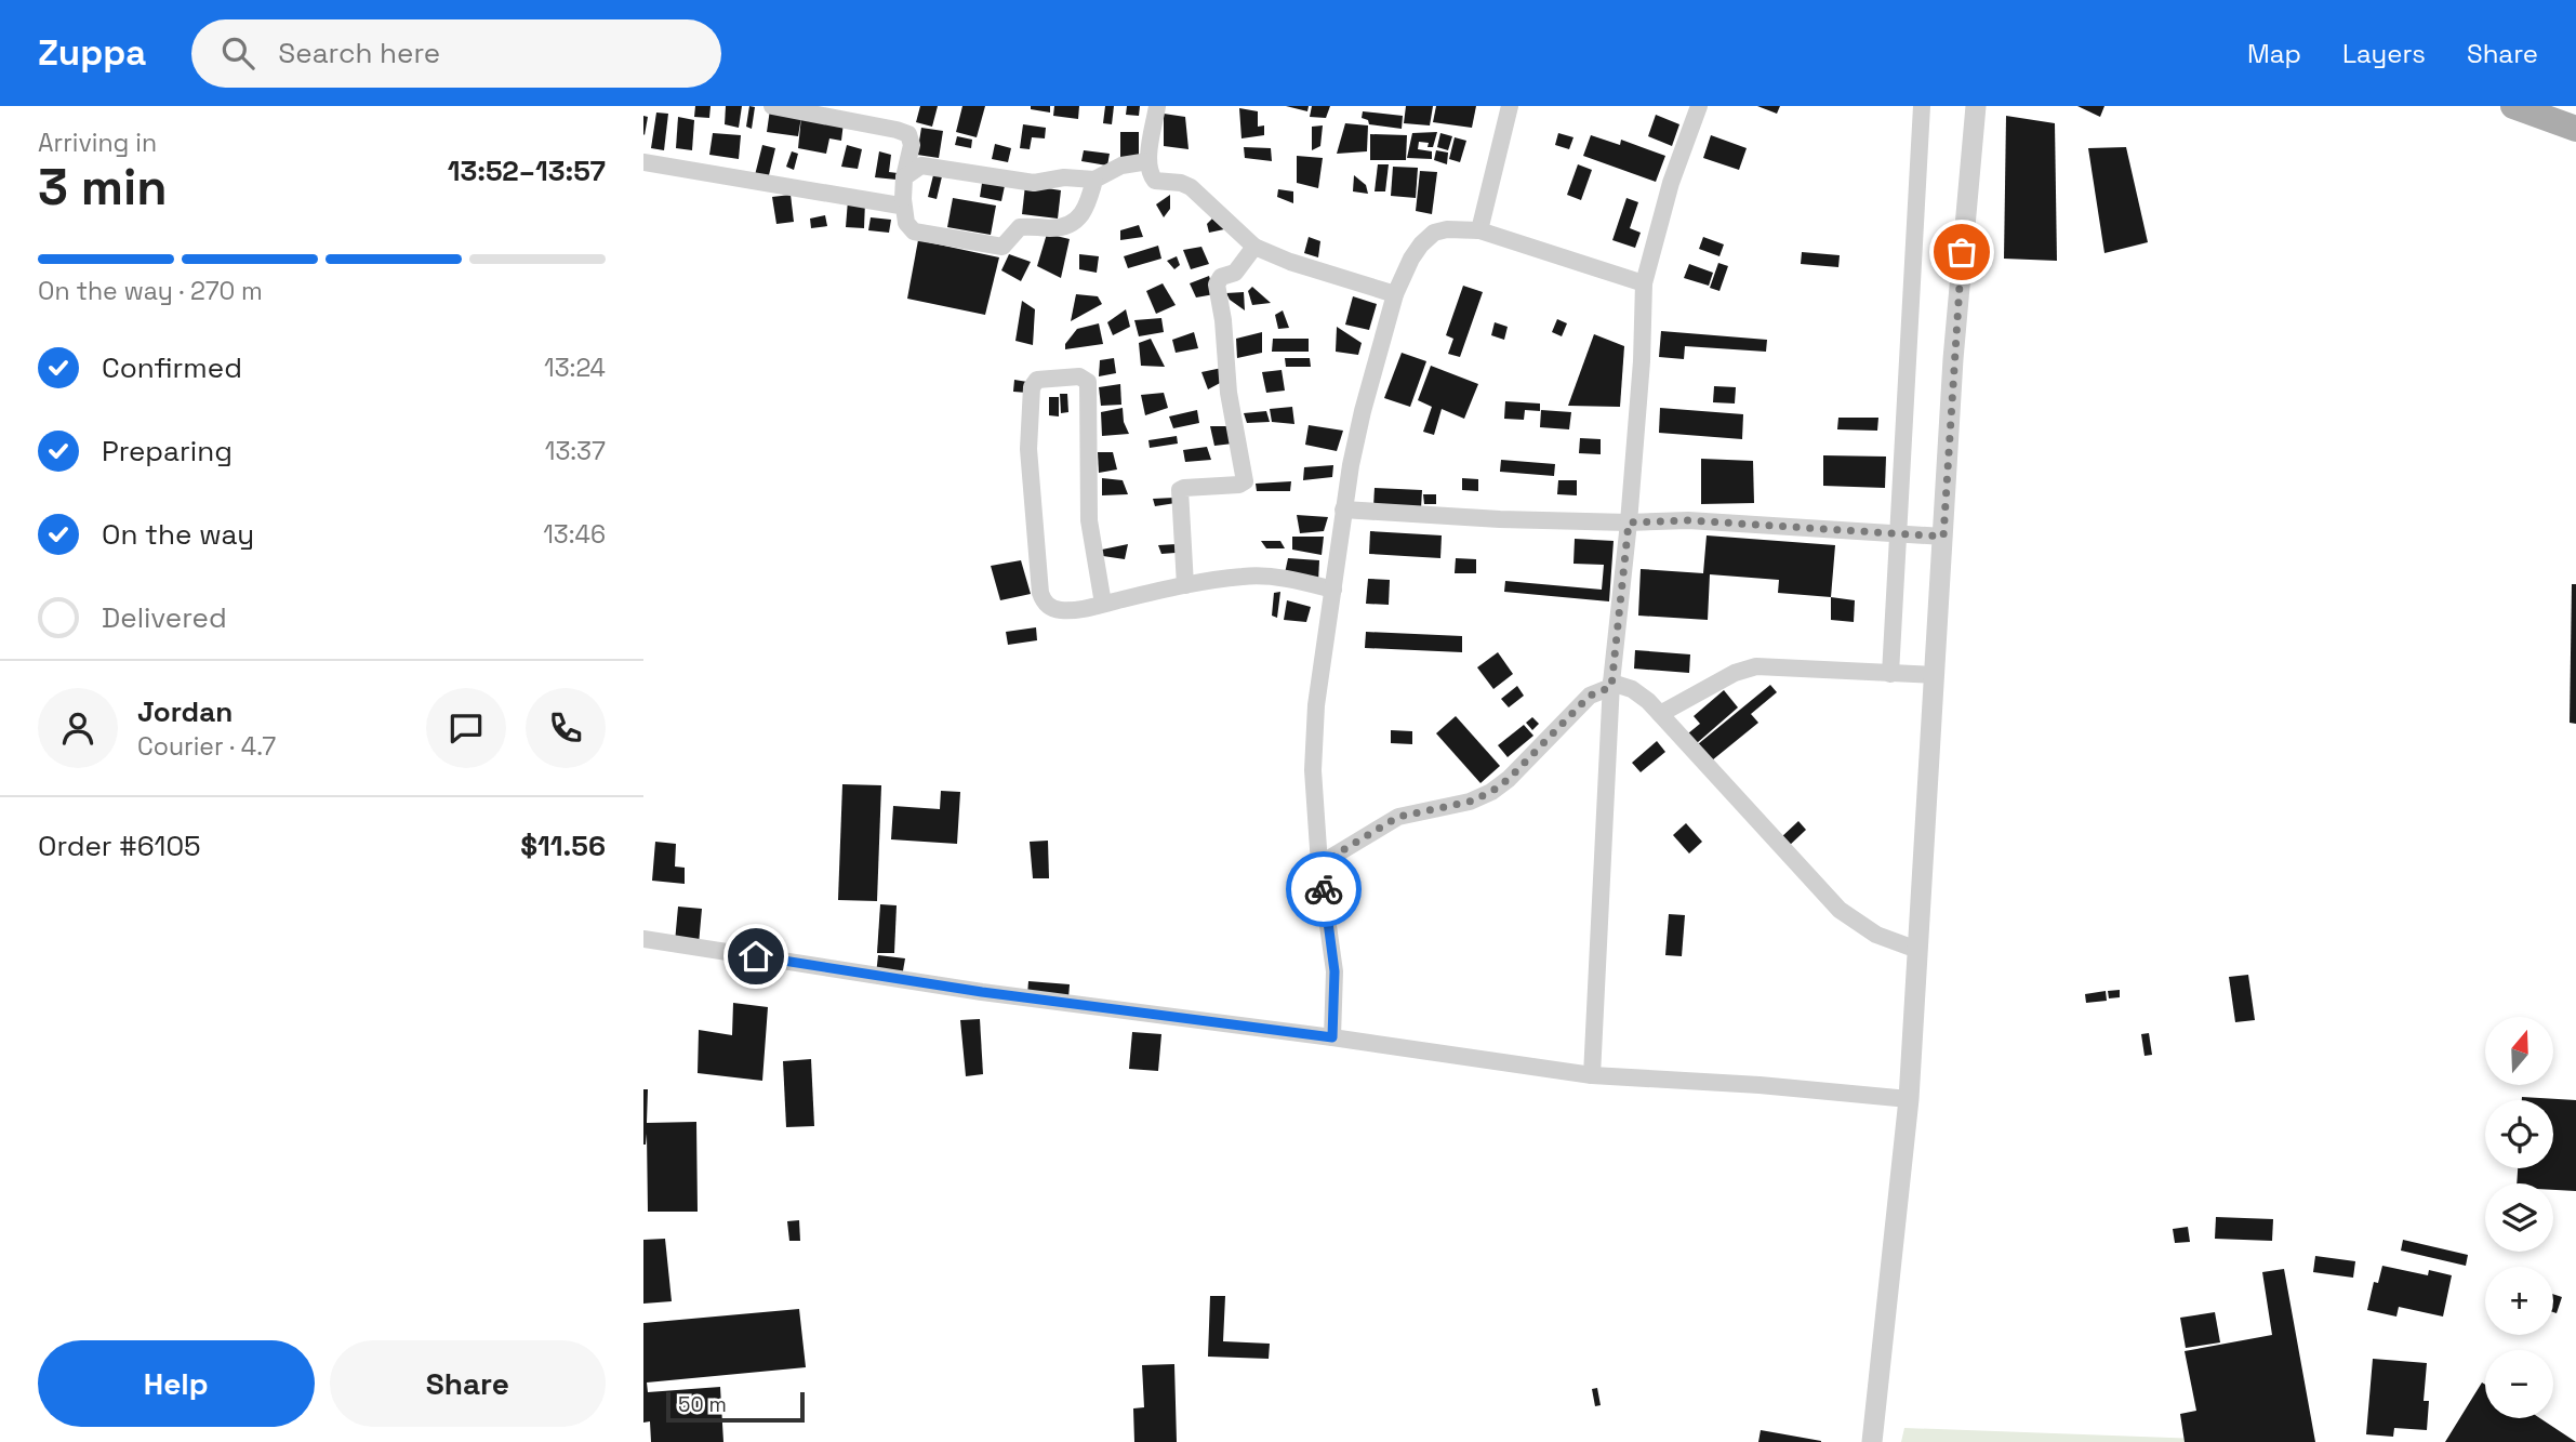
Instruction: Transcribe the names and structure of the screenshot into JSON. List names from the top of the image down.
{
  "scale_bar": "50 m",
  "north": "top",
  "page": {
    "header": "Zuppa",
    "search": "Search here",
    "nav": ["Map", "Layers", "Share"],
    "heading": ["3 min", "Arriving in", "13:52–13:57"],
    "panel": [
      "Jordan",
      "Courier · 4.7",
      "Order #6105",
      "$11.56"
    ],
    "bar": "On the way · 270 m",
    "list": [
      ["Confirmed", "13:24"],
      ["Preparing", "13:37"],
      ["On the way", "13:46"],
      "Delivered"
    ],
    "map_buttons": ["+", "−"],
    "buttons": ["Help", "Share"],
    "scale": "50 m"
  }
}
